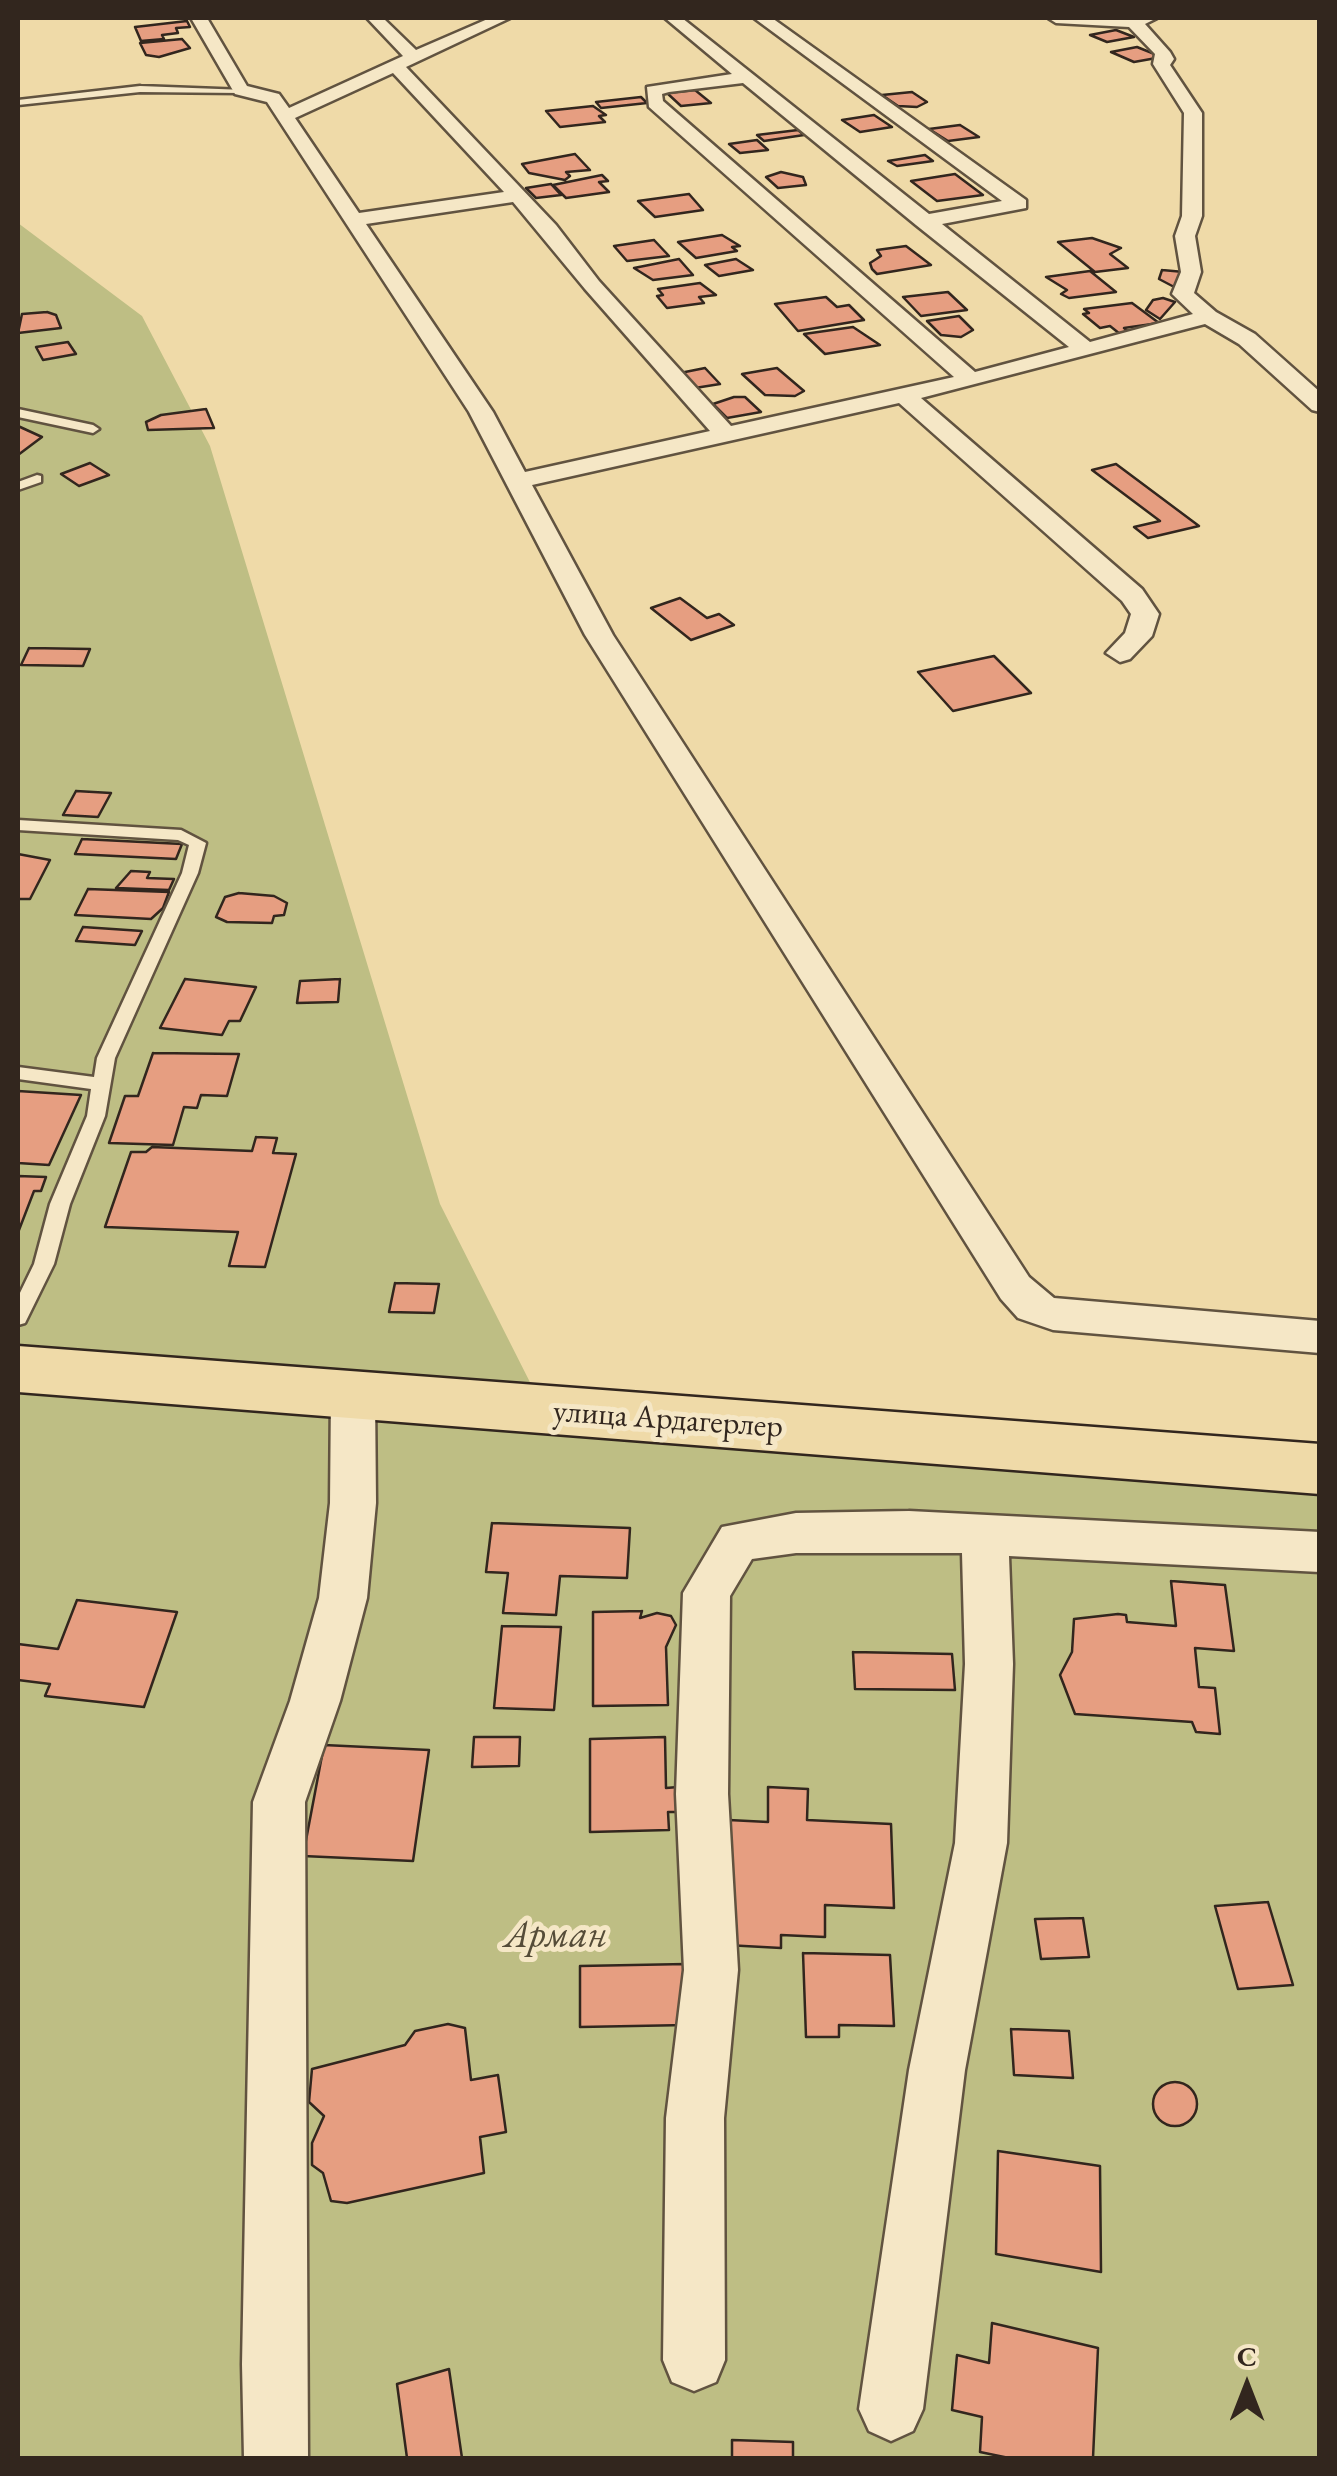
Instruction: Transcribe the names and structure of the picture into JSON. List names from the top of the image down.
{
  "streets": {
    "main road": ["улица Ардагерлер"]
  },
  "parks": ["Арман"],
  "north": "top"
}
